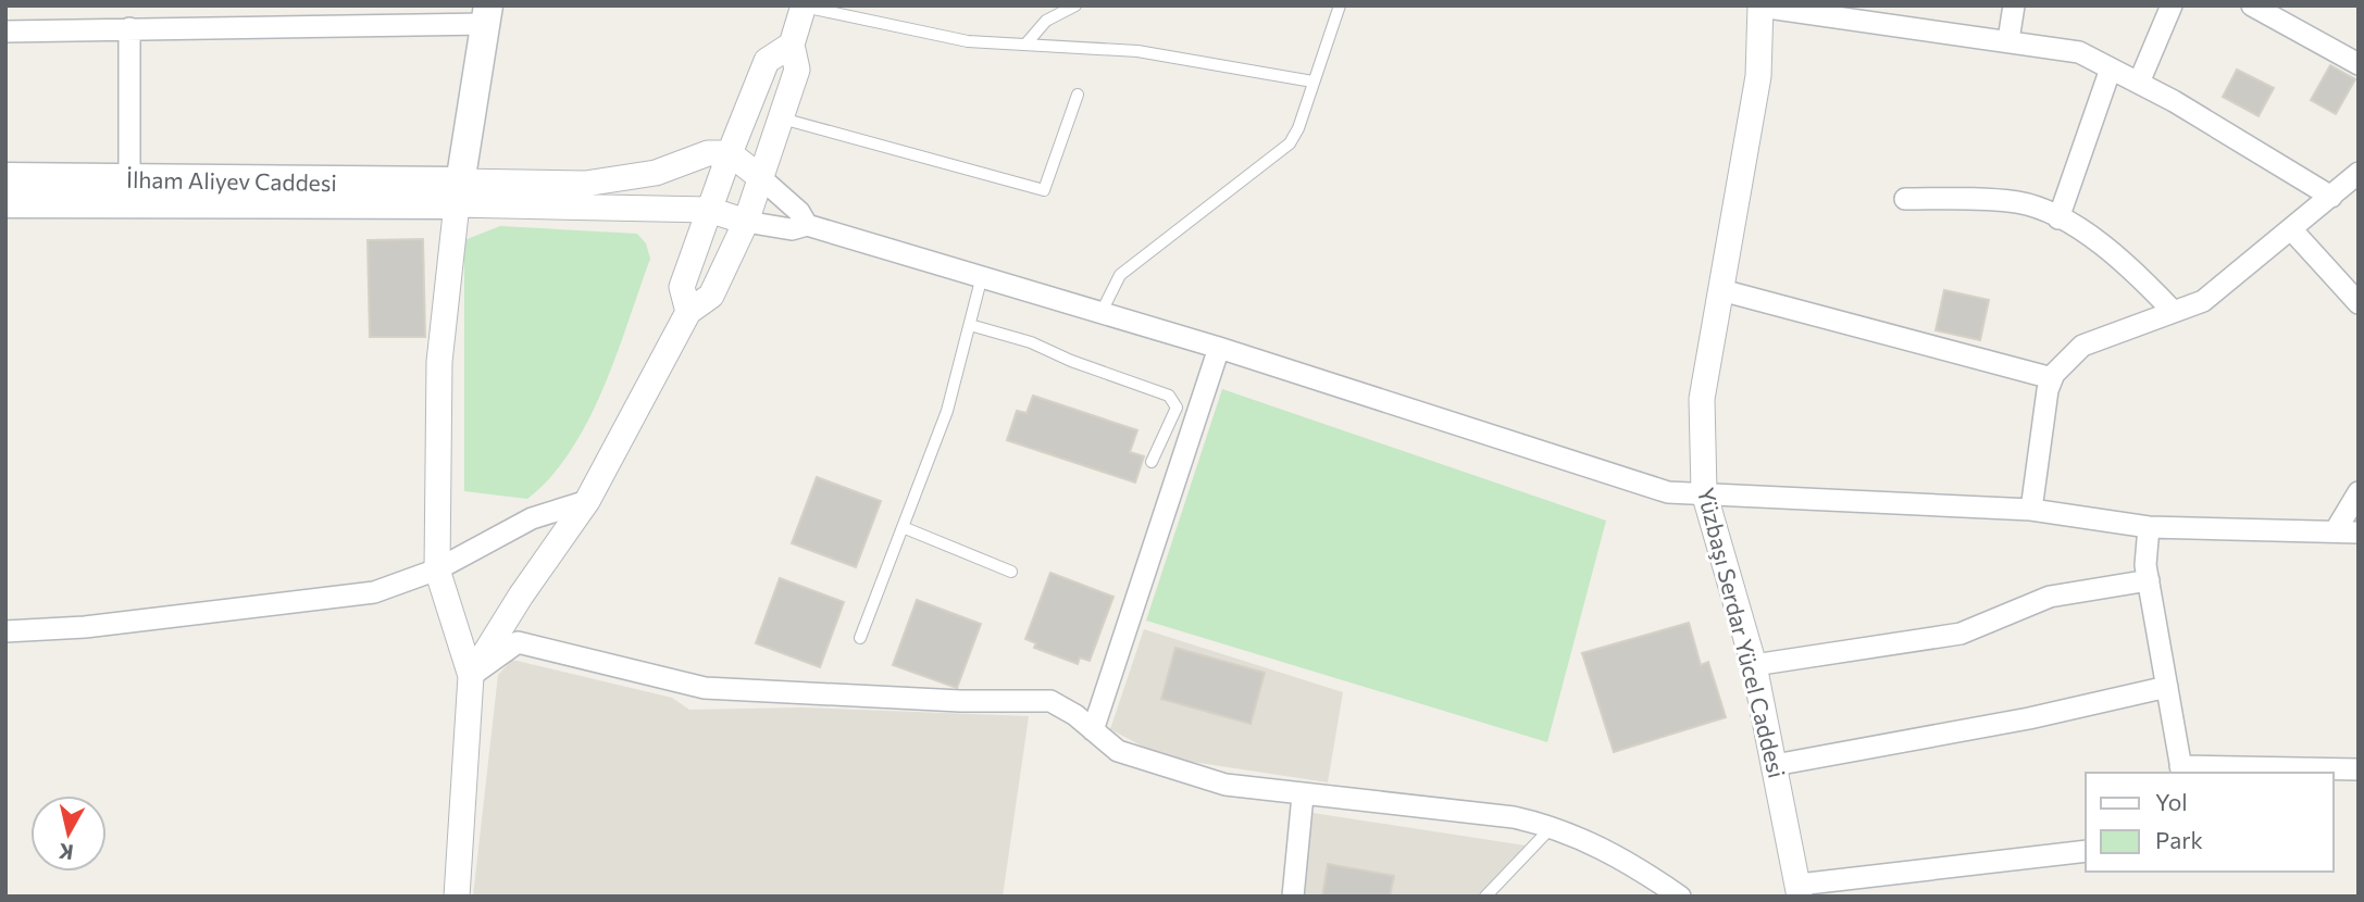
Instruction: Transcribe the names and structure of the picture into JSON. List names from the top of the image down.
{
  "streets": {
    "main road": ["İlham Aliyev Caddesi"],
    "street": ["Yüzbaşı Serdar Yücel Caddesi"]
  },
  "legend": ["Yol", "Park"],
  "north": "bottom"
}
